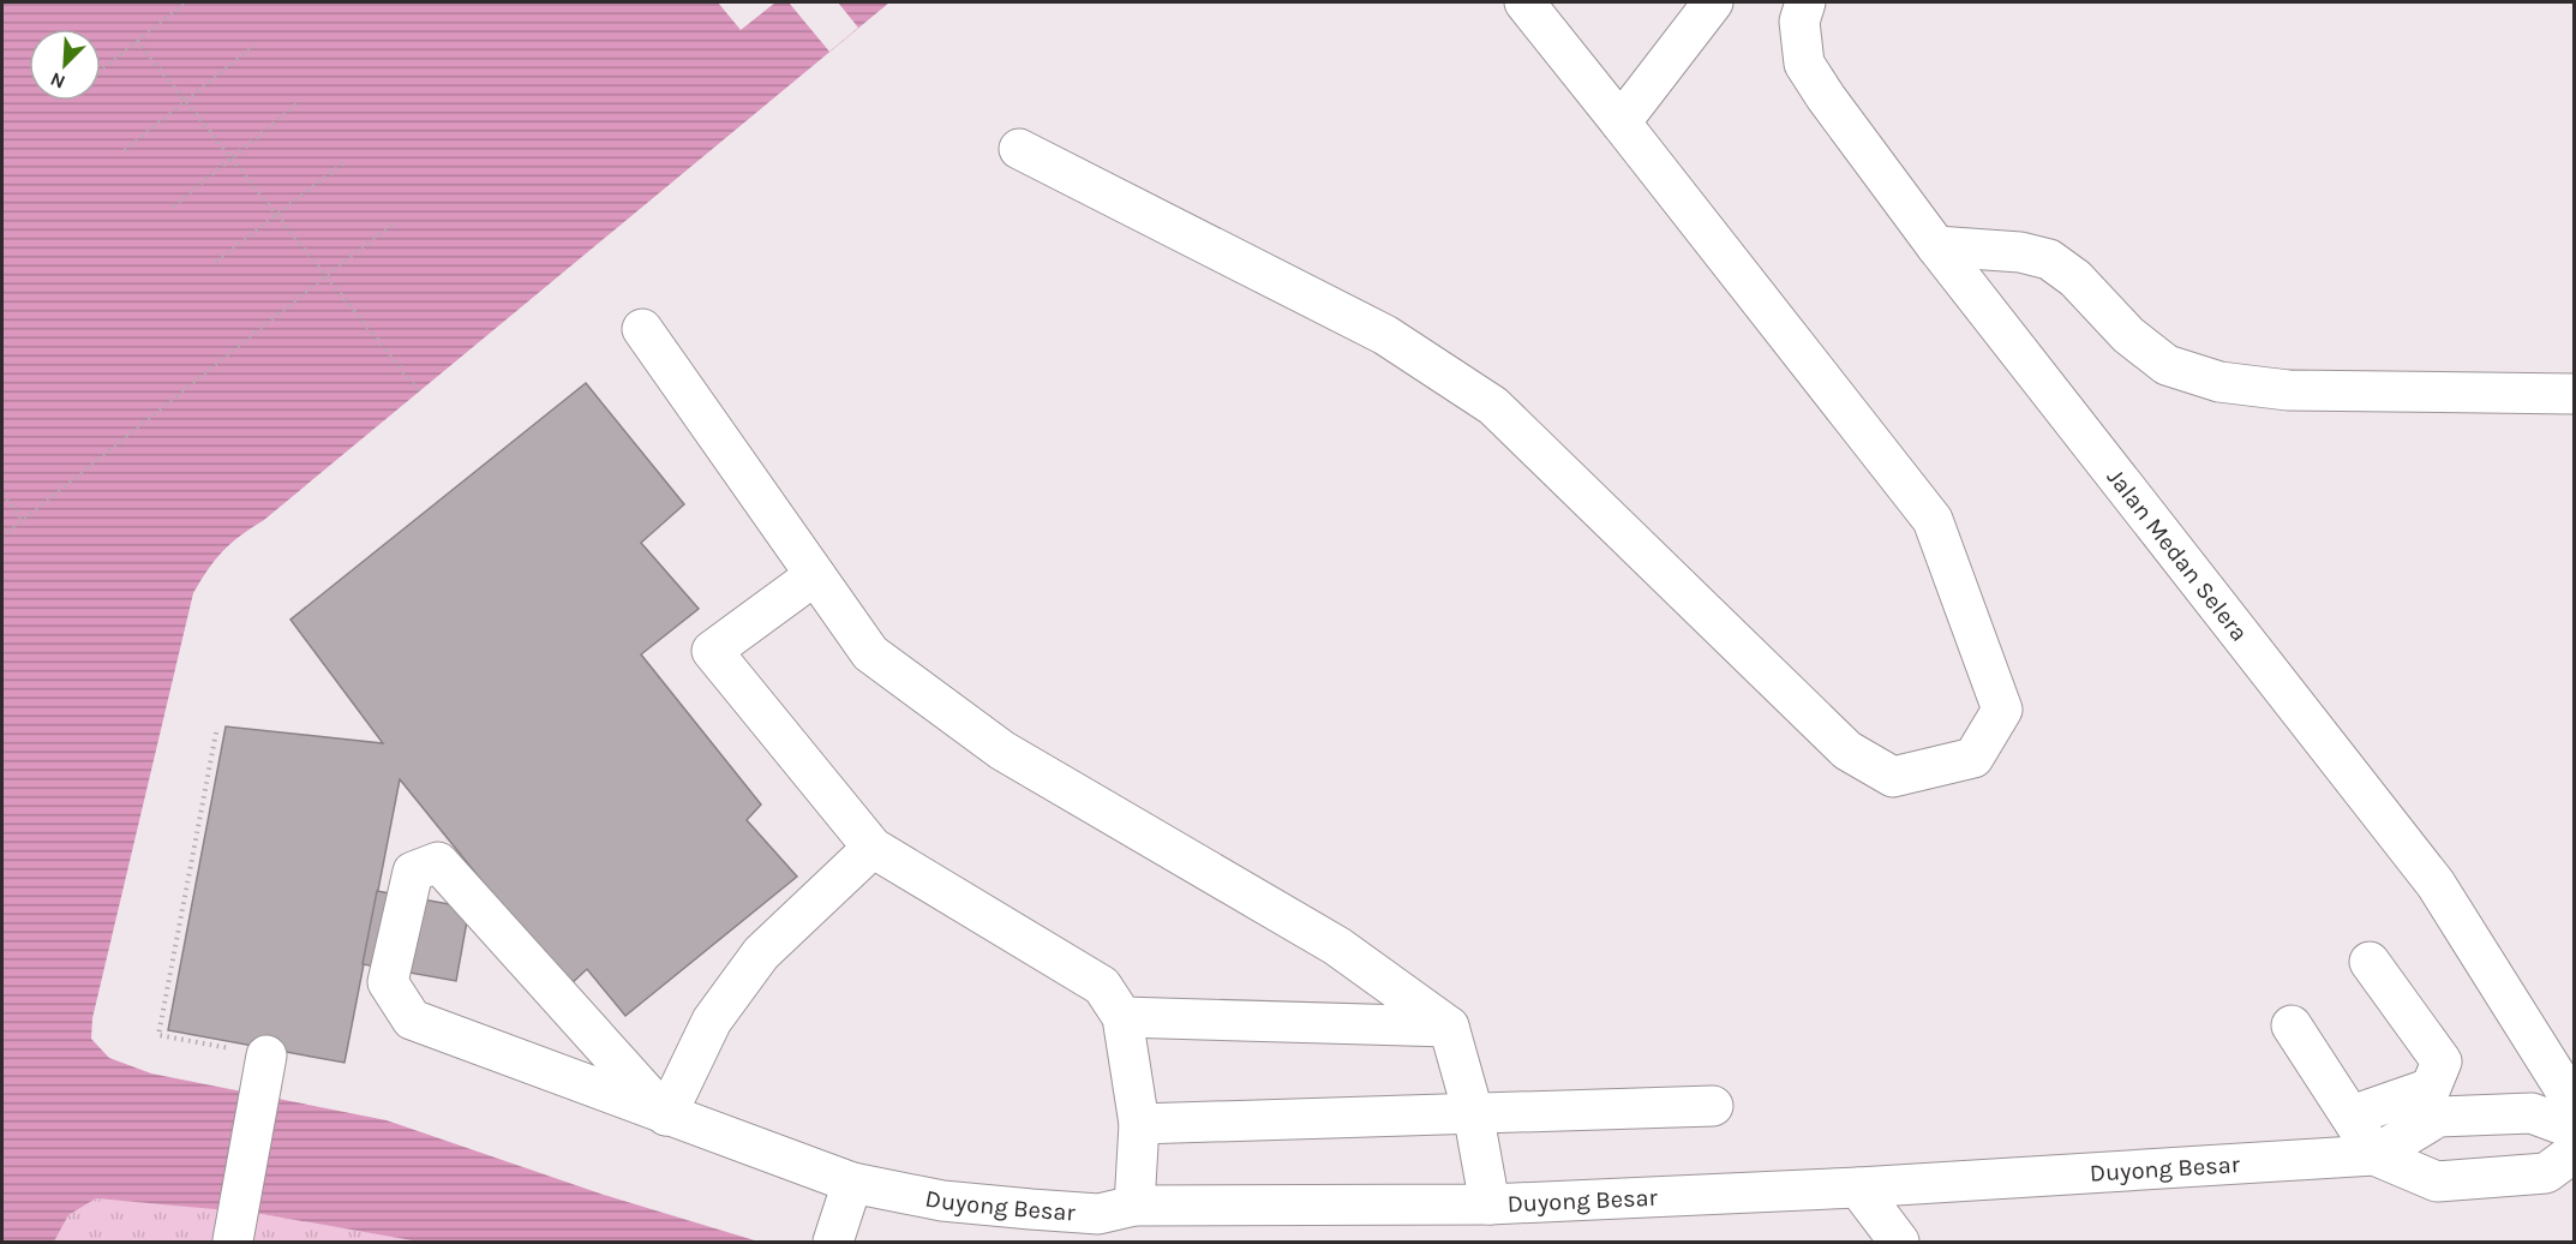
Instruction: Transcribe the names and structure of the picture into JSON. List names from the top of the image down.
{
  "streets": {
    "street": ["Jalan Medan Selera", "Duyong Besar"]
  },
  "north": "bottom left"
}
